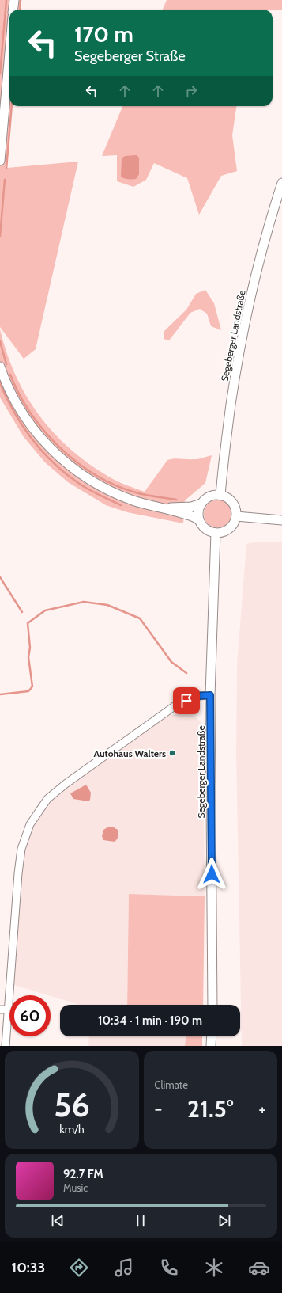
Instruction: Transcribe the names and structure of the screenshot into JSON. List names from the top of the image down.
{
  "streets": {
    "main road": ["Segeberger Landstraße"]
  },
  "places": ["Autohaus Walters"],
  "page": {
    "turn": ["170 m", "Segeberger Straße"],
    "limit": "60",
    "trip": "10:34 · 1 min · 190 m",
    "tile": "Climate",
    "heat": ["−", "21.5°", "+"],
    "song": ["92.7 FM", "Music"],
    "tabs": "10:33",
    "gauge": ["56", "km/h"]
  }
}
